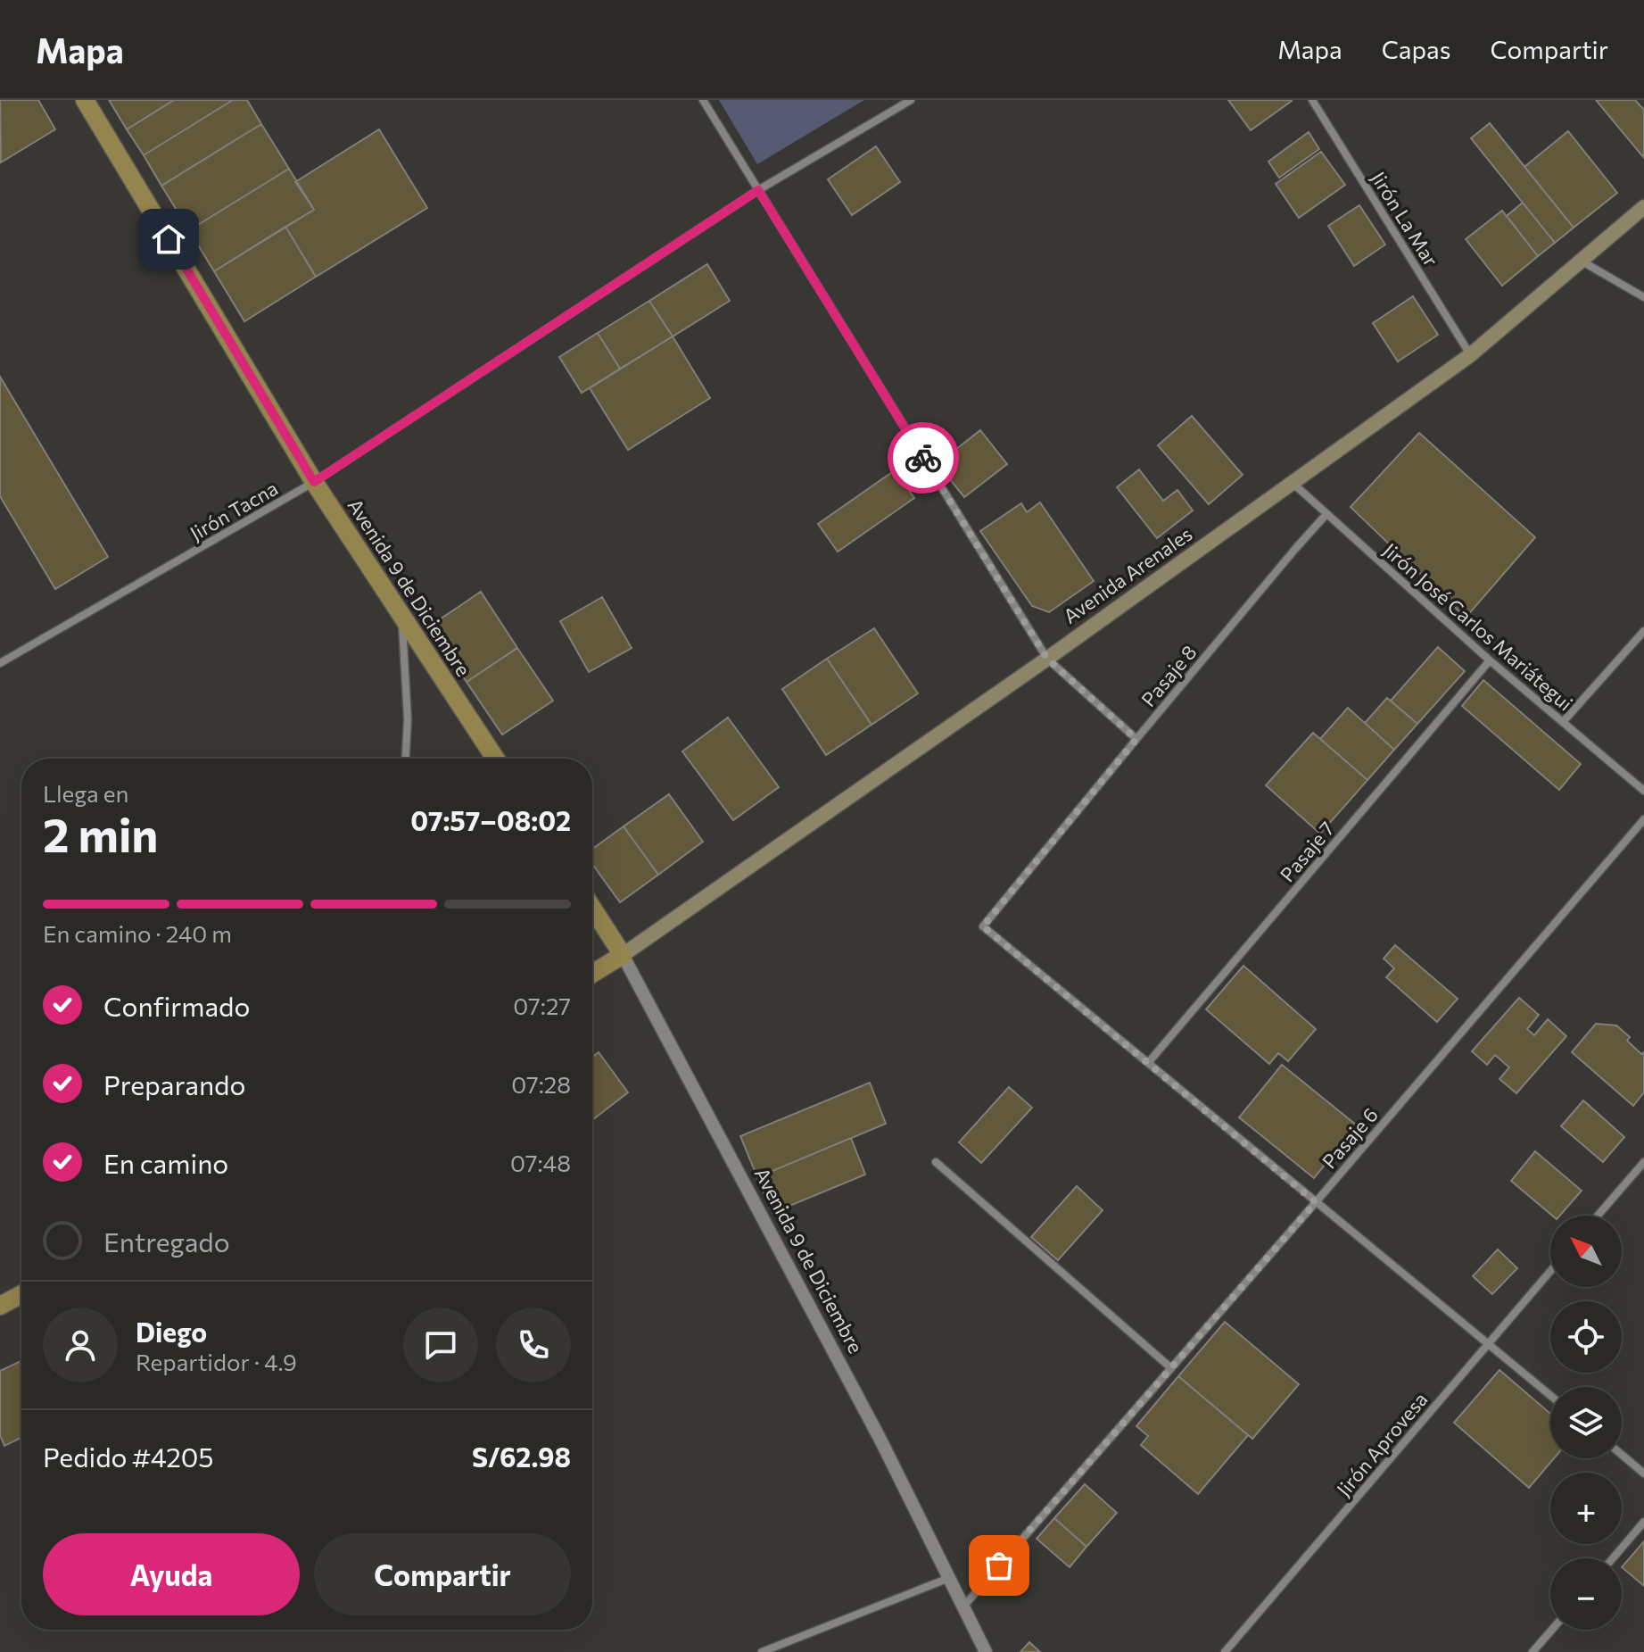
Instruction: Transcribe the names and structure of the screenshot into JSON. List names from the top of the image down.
{
  "streets": {
    "main road": ["Avenida Arenales", "Avenida 9 de Diciembre"],
    "street": [
      "Jirón La Mar",
      "Jirón Tacna",
      "Jirón José Carlos Mariátegui",
      "Pasaje 8",
      "Pasaje 7",
      "Pasaje 6",
      "Jirón Aprovesa"
    ]
  },
  "crossings": [
    ["Jirón La Mar", "Avenida Arenales"],
    ["Jirón Tacna", "Avenida 9 de Diciembre"],
    ["Avenida Arenales", "Avenida 9 de Diciembre"],
    ["Avenida Arenales", "Jirón José Carlos Mariátegui"],
    ["Avenida 9 de Diciembre", "Pasaje 6"],
    ["Jirón José Carlos Mariátegui", "Pasaje 8"],
    ["Jirón José Carlos Mariátegui", "Pasaje 7"],
    ["Pasaje 8", "Pasaje 7"]
  ],
  "north": "top left",
  "page": {
    "header": "Mapa",
    "nav": ["Mapa", "Capas", "Compartir"],
    "heading": ["2 min", "Llega en", "07:57–08:02"],
    "panel": [
      "Diego",
      "Repartidor · 4.9",
      "Pedido #4205",
      "S/62.98"
    ],
    "bar": "En camino · 240 m",
    "list": [
      ["Confirmado", "07:27"],
      ["Preparando", "07:28"],
      ["En camino", "07:48"],
      "Entregado"
    ],
    "map_buttons": ["+", "−"],
    "buttons": ["Ayuda", "Compartir"]
  }
}
